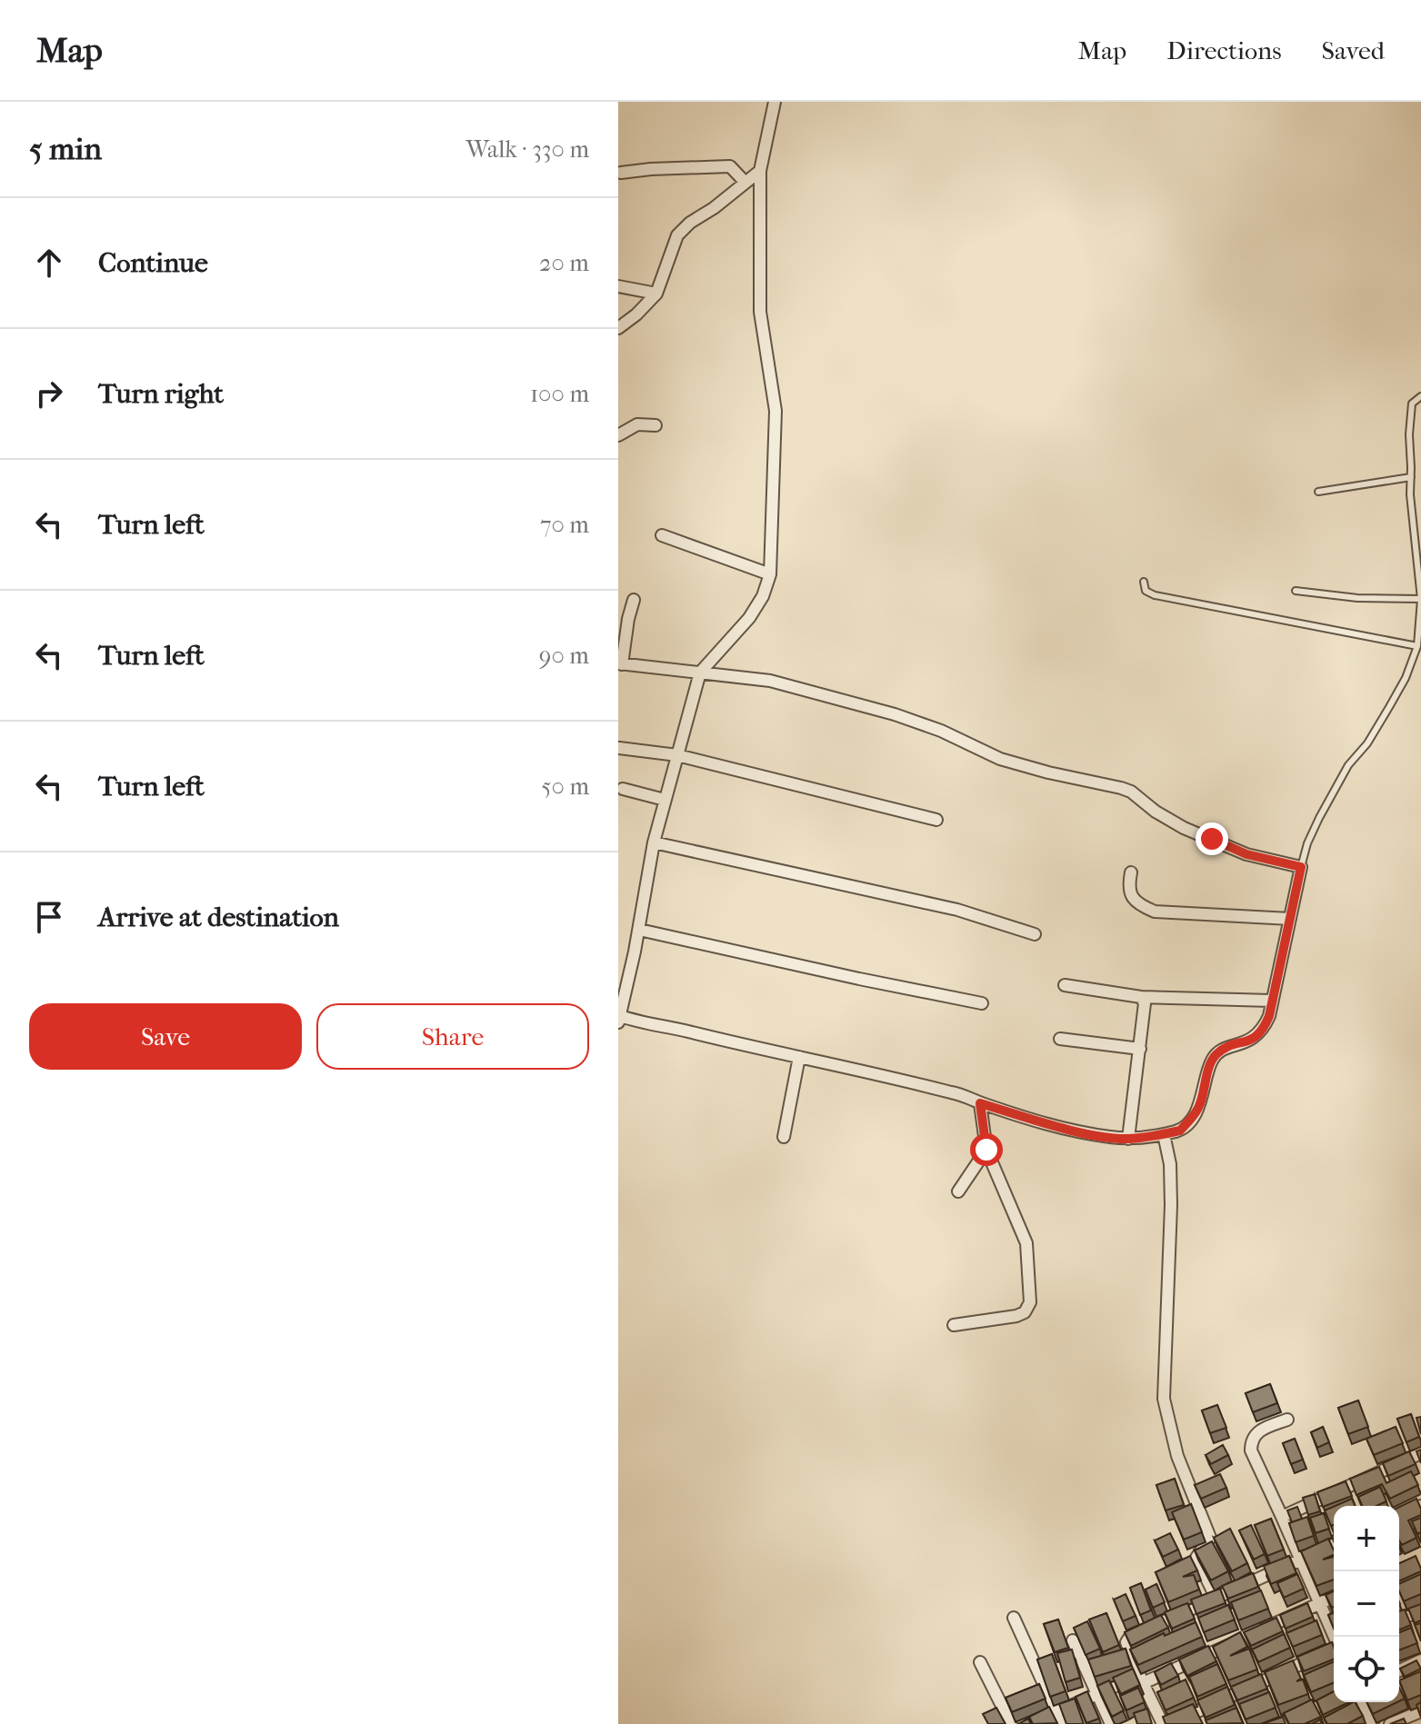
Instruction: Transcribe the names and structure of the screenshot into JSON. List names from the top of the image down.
{
  "page": {
    "header": "Map",
    "nav": ["Map", "Directions", "Saved"],
    "heading": ["5 min", "Walk · 330 m"],
    "list": [
      ["Continue", "20 m"],
      ["Turn right", "100 m"],
      ["Turn left", "70 m"],
      ["Turn left", "90 m"],
      ["Turn left", "50 m"],
      "Arrive at destination"
    ],
    "buttons": ["Save", "Share"],
    "map_buttons": ["+", "−"]
  }
}
